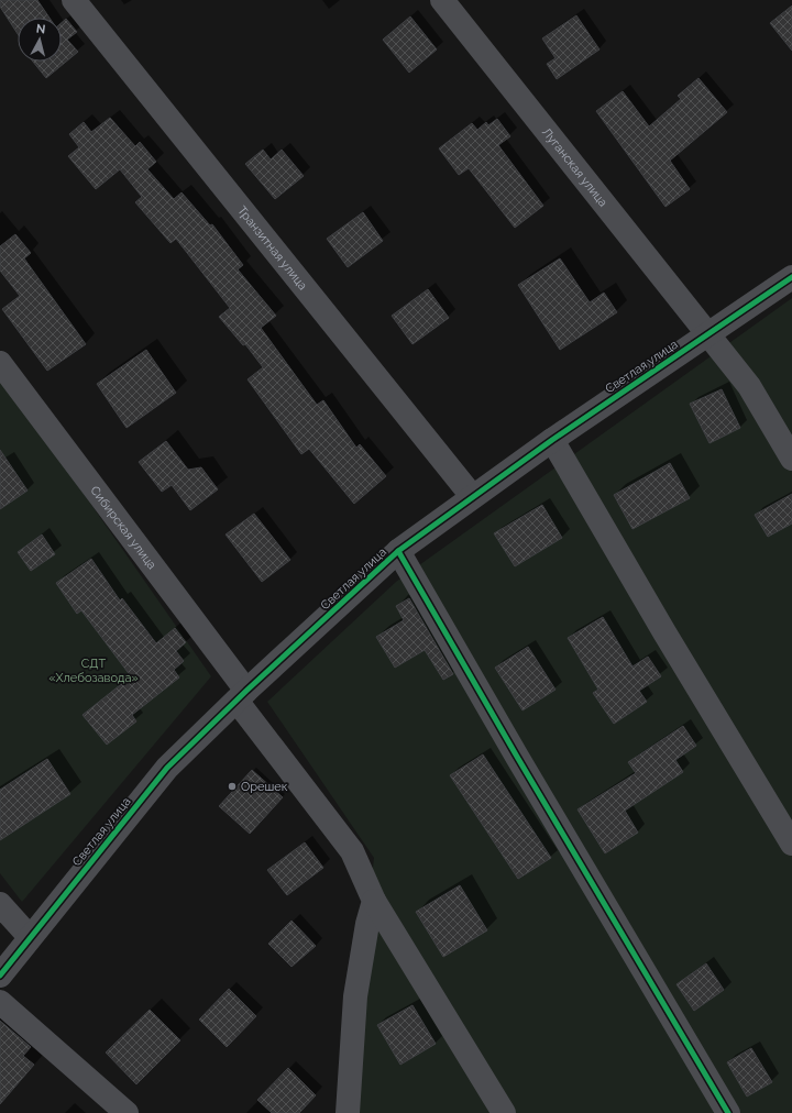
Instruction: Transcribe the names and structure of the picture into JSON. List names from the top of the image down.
{
  "streets": {
    "street": [
      "Луганская улица",
      "Транзитная улица",
      "Светлая улица",
      "Сибирская улица"
    ]
  },
  "crossings": [
    ["Луганская улица", "Светлая улица"],
    ["Транзитная улица", "Светлая улица"],
    ["Светлая улица", "Сибирская улица"]
  ],
  "parks": ["СДТ «Хлебозавода»"],
  "places": ["Орешек"],
  "north": "top"
}
